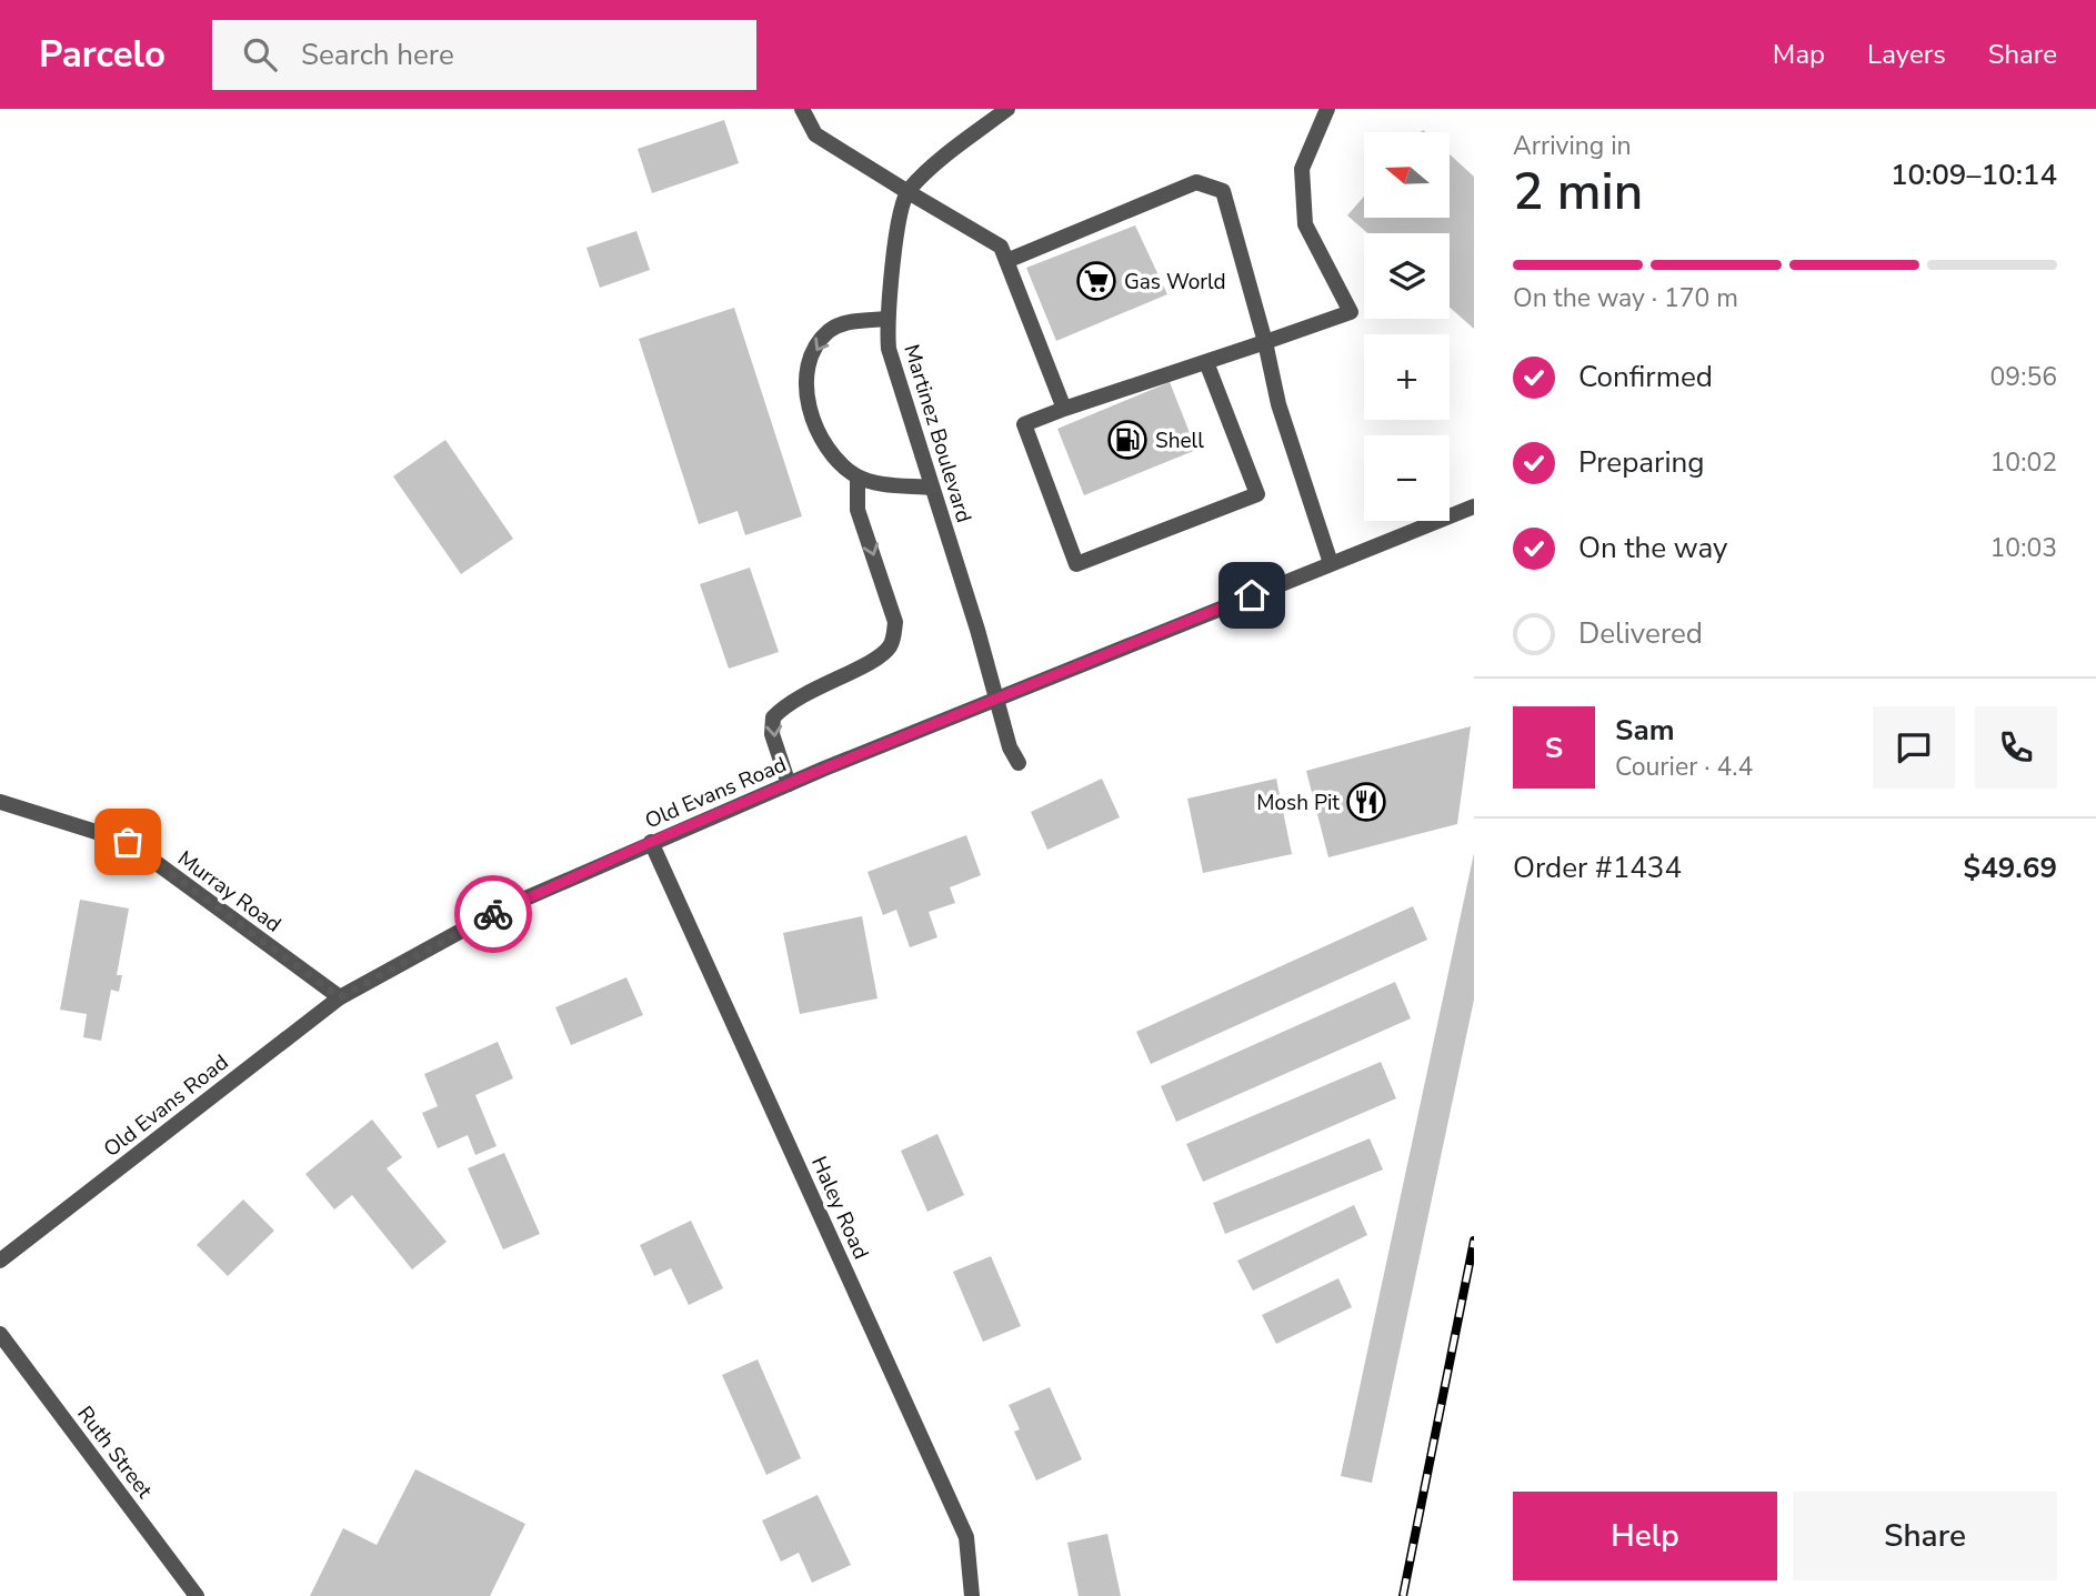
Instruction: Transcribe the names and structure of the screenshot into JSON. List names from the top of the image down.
{
  "streets": {
    "street": [
      "Martinez Boulevard",
      "Old Evans Road",
      "Murray Road",
      "Haley Road",
      "Ruth Street"
    ]
  },
  "crossings": [
    ["Martinez Boulevard", "Old Evans Road"],
    ["Old Evans Road", "Murray Road"],
    ["Old Evans Road", "Haley Road"]
  ],
  "places": {
    "supermarket": ["Gas World"],
    "fuel station": ["Shell"],
    "restaurant": ["Mosh Pit"]
  },
  "north": "left",
  "page": {
    "header": "Parcelo",
    "search": "Search here",
    "nav": ["Map", "Layers", "Share"],
    "heading": ["2 min", "Arriving in", "10:09–10:14"],
    "panel": [
      "Sam",
      "Courier · 4.4",
      "Order #1434",
      "$49.69"
    ],
    "map_buttons": ["+", "−"],
    "bar": "On the way · 170 m",
    "list": [
      ["Confirmed", "09:56"],
      ["Preparing", "10:02"],
      ["On the way", "10:03"],
      "Delivered"
    ],
    "round": "S",
    "buttons": ["Help", "Share"]
  }
}
